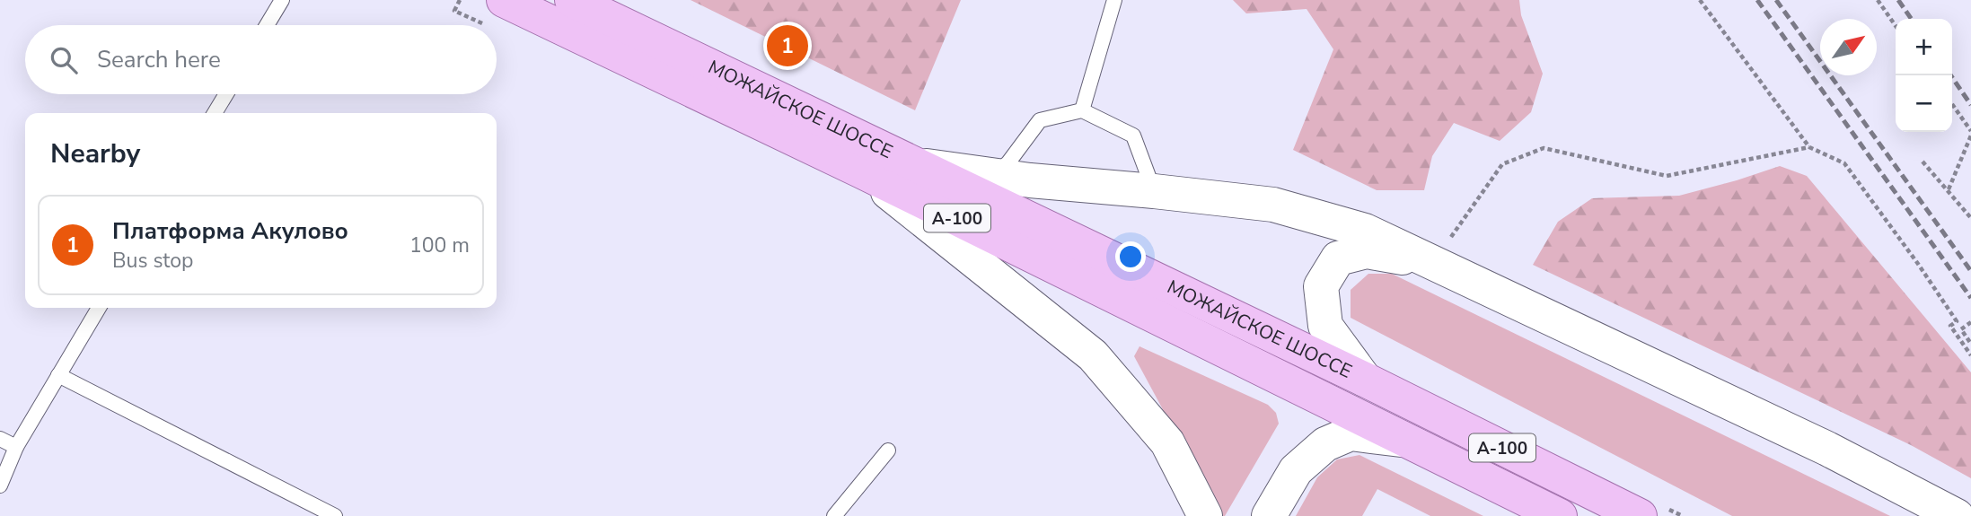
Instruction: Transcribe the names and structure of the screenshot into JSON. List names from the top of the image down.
{
  "streets": {
    "main road": ["МОЖАЙСКОЕ ШОССЕ", "А-100"]
  },
  "north": "top right",
  "page": {
    "map_buttons": ["+", "−"],
    "pins": "1",
    "search": "Search here",
    "heading": "Nearby",
    "list": [
      {
        "mark": "1",
        "name": "Платформа Акулово",
        "note": "Bus stop",
        "value": "100 m"
      }
    ]
  }
}
